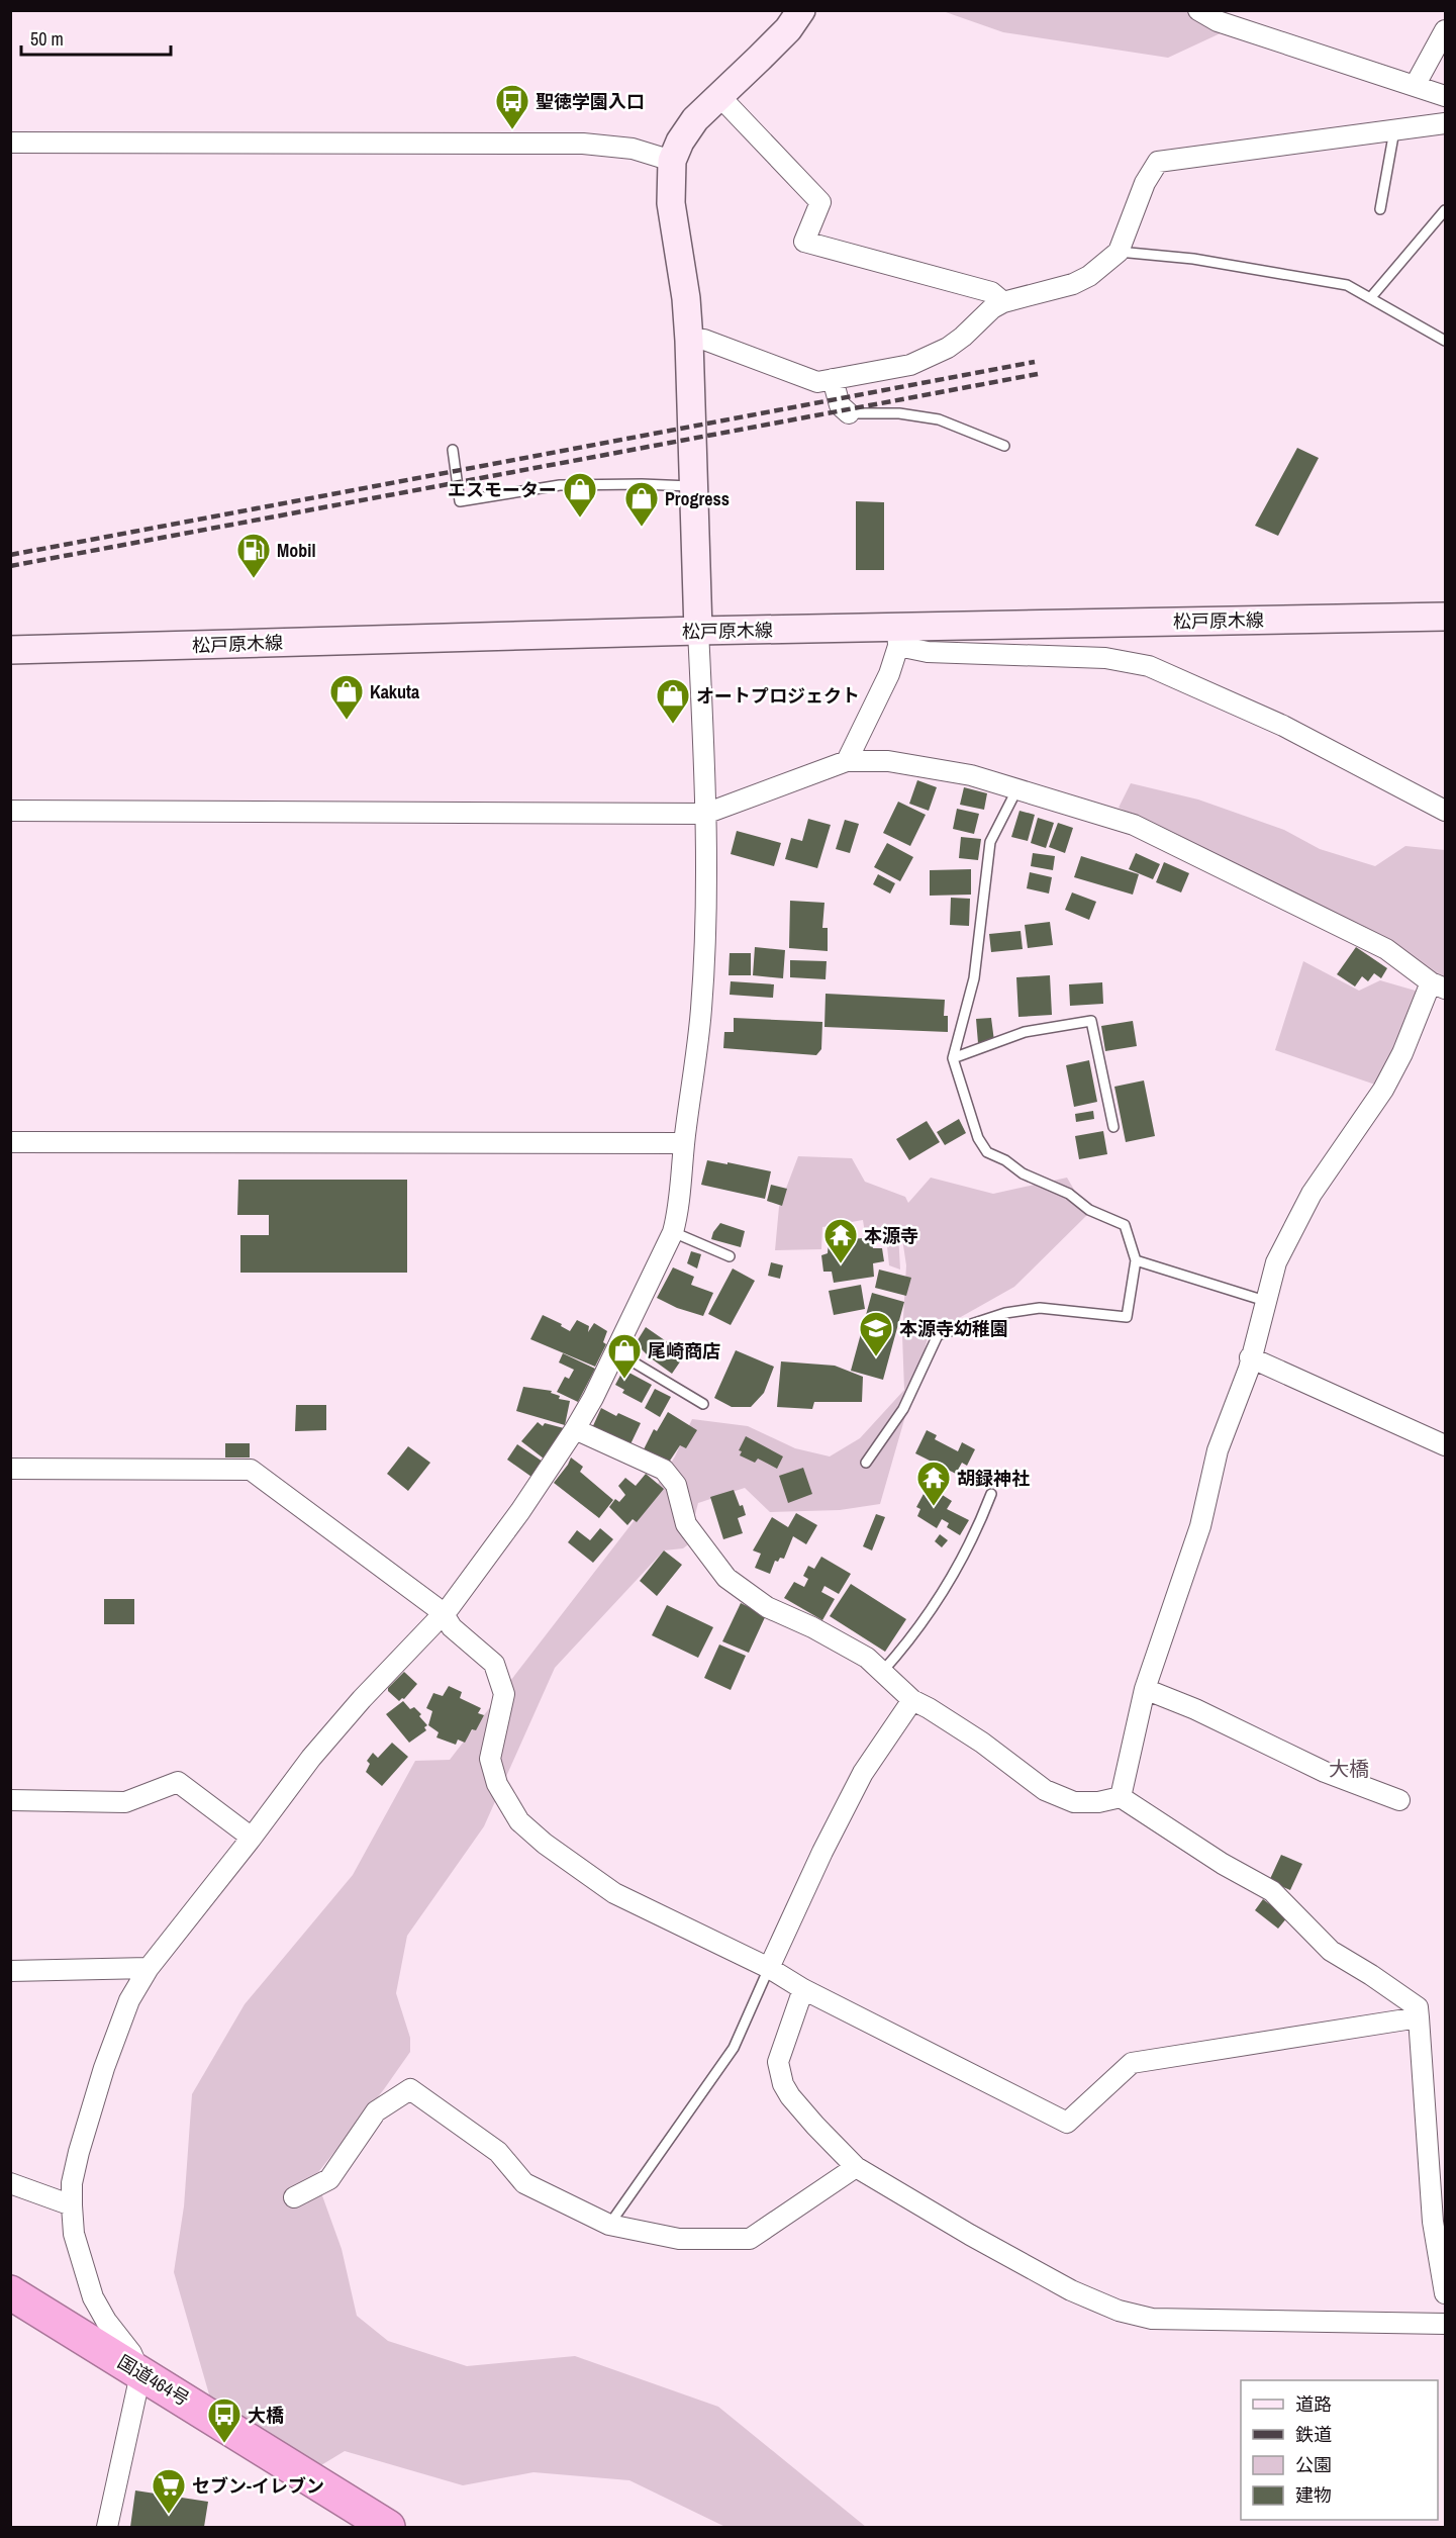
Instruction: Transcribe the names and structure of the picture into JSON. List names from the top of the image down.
{
  "streets": {
    "highway": ["国道464号"],
    "main road": ["松戸原木線"]
  },
  "districts": ["大橋"],
  "places": {
    "bus stop": ["聖徳学園入口", "大橋"],
    "shop": [
      "エスモーター",
      "Progress",
      "Kakuta",
      "オートプロジェクト",
      "尾崎商店"
    ],
    "fuel station": ["Mobil"],
    "temple": ["本源寺", "胡録神社"],
    "school or university": ["本源寺幼稚園"],
    "supermarket": ["セブン-イレブン"]
  },
  "legend": [
    "道路",
    "鉄道",
    "公園",
    "建物"
  ],
  "scale_bar": "50 m"
}
